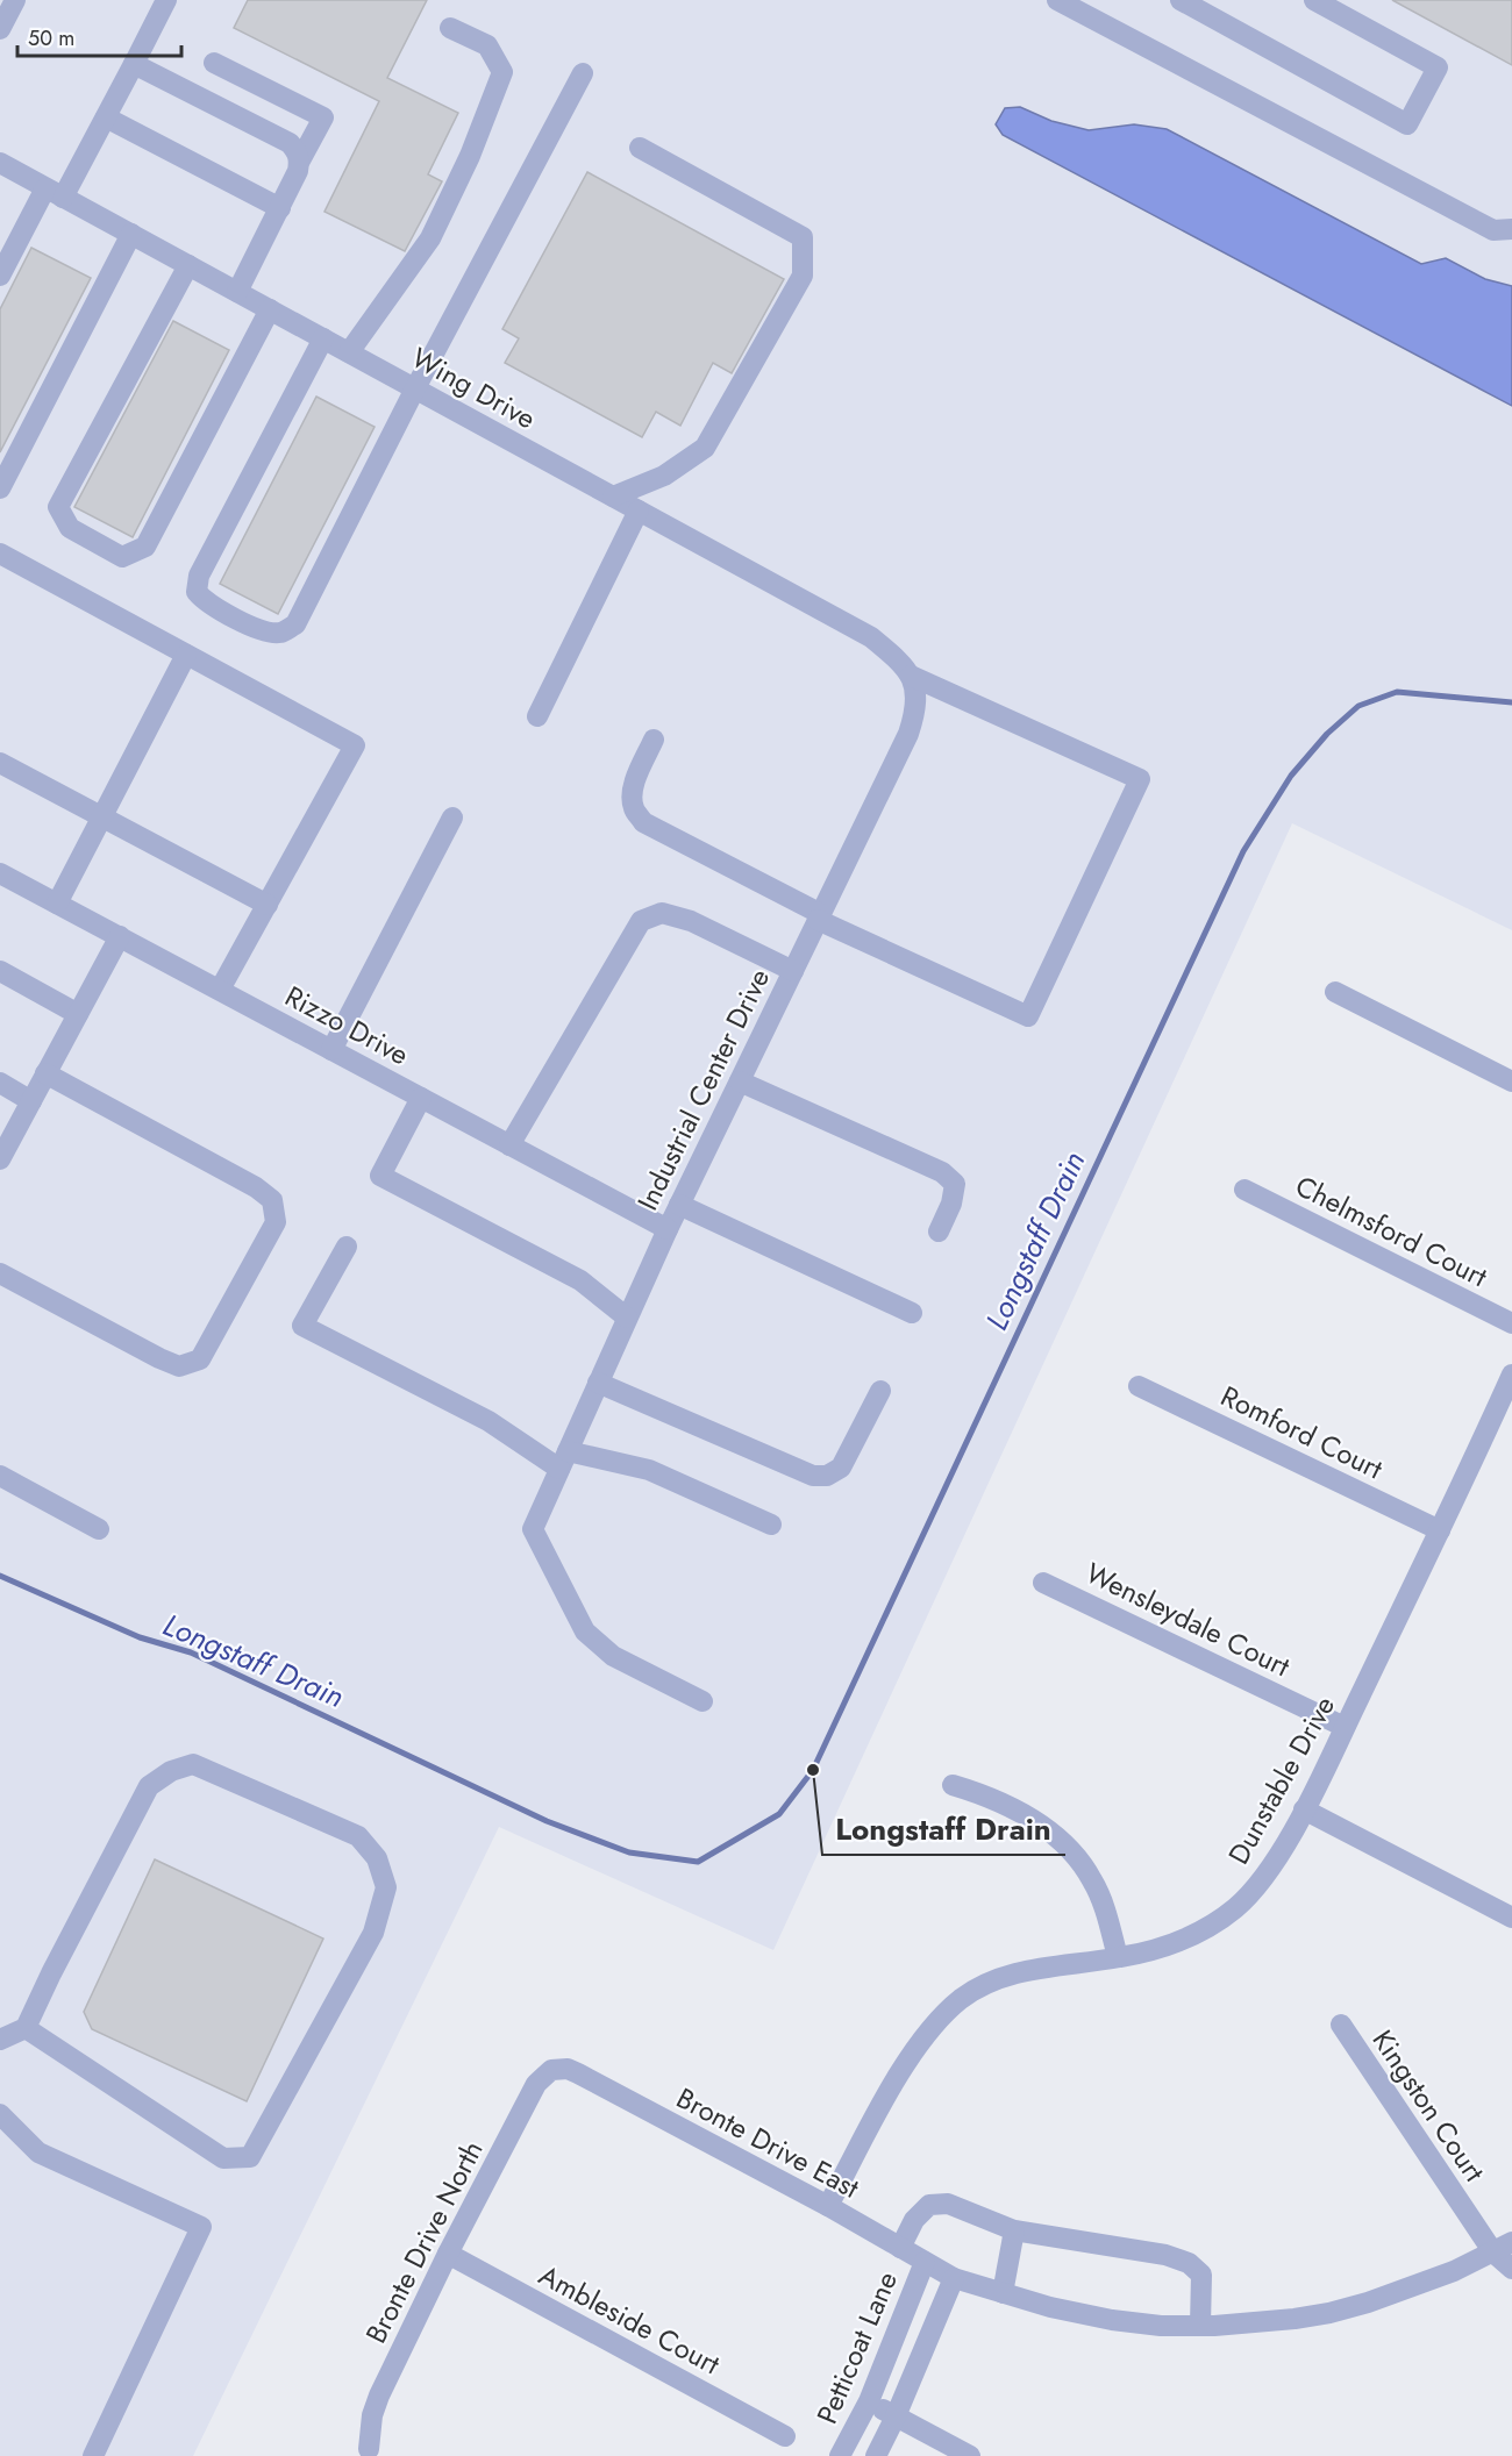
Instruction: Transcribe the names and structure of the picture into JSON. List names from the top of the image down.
{
  "streets": {
    "street": [
      "Wing Drive",
      "Rizzo Drive",
      "Industrial Center Drive",
      "Chelmsford Court",
      "Romford Court",
      "Wensleydale Court",
      "Dunstable Drive",
      "Kingston Court",
      "Bronte Drive East",
      "Bronte Drive North",
      "Ambleside Court",
      "Petticoat Lane"
    ]
  },
  "crossings": [
    ["Wing Drive", "Industrial Center Drive"],
    ["Rizzo Drive", "Industrial Center Drive"],
    ["Romford Court", "Dunstable Drive"],
    ["Wensleydale Court", "Dunstable Drive"],
    ["Dunstable Drive", "Bronte Drive East"],
    ["Kingston Court", "Bronte Drive East"],
    ["Bronte Drive East", "Bronte Drive North"],
    ["Bronte Drive East", "Petticoat Lane"],
    ["Bronte Drive North", "Ambleside Court"]
  ],
  "water": ["Longstaff Drain"],
  "places": ["Longstaff Drain"],
  "scale_bar": "50 m"
}
